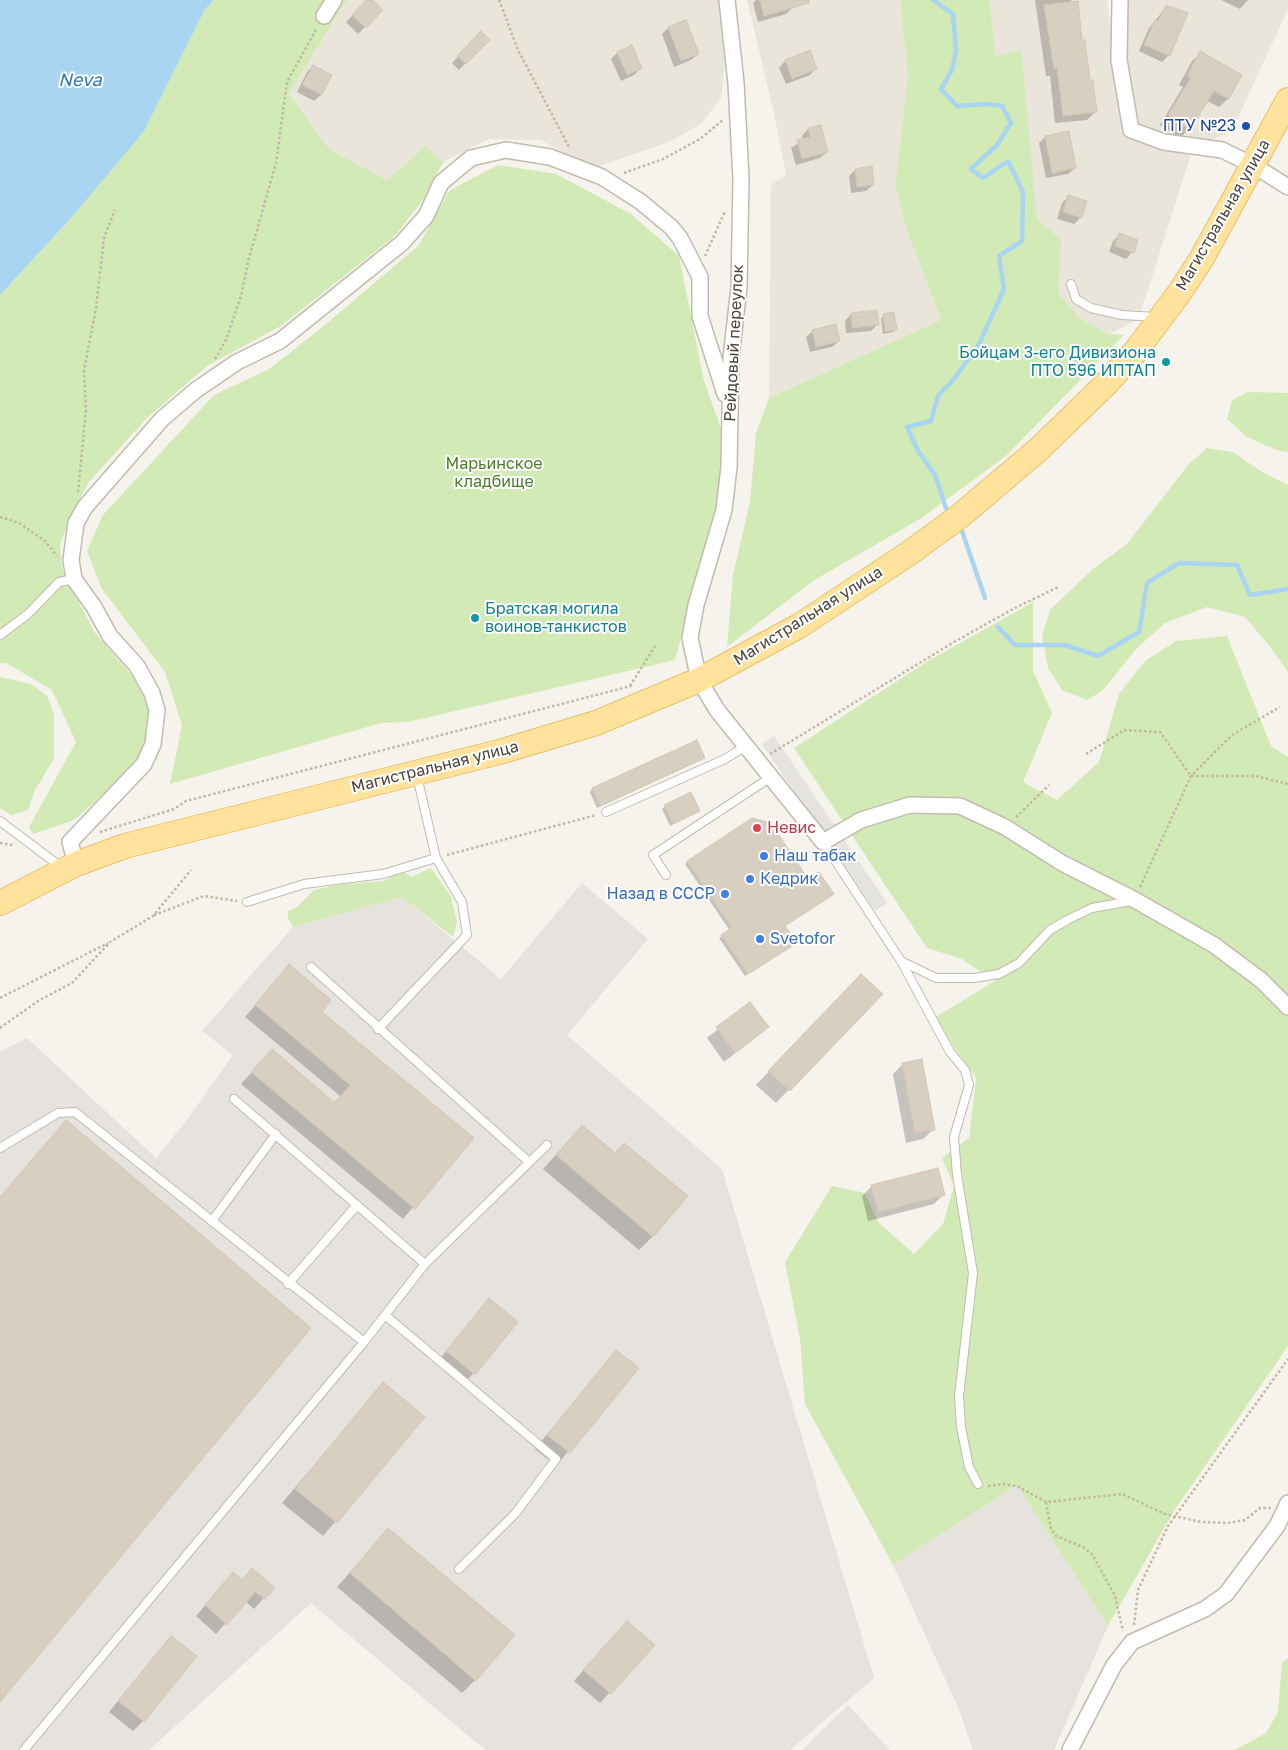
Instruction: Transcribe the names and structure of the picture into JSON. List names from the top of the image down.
{
  "streets": {
    "main road": ["Магистральная улица"],
    "street": ["Рейдовый переулок"]
  },
  "crossings": [
    ["Магистральная улица", "Рейдовый переулок"]
  ],
  "water": ["Neva"],
  "parks": ["Марьинское кладбище"],
  "places": [
    "ПТУ №23",
    "Бойцам 3-его Дивизиона ПТО 596 ИПТАП",
    "Братская могила воинов-танкистов",
    "Невис",
    "Наш табак",
    "Кедрик",
    "Назад в СССР",
    "Svetofor"
  ]
}
